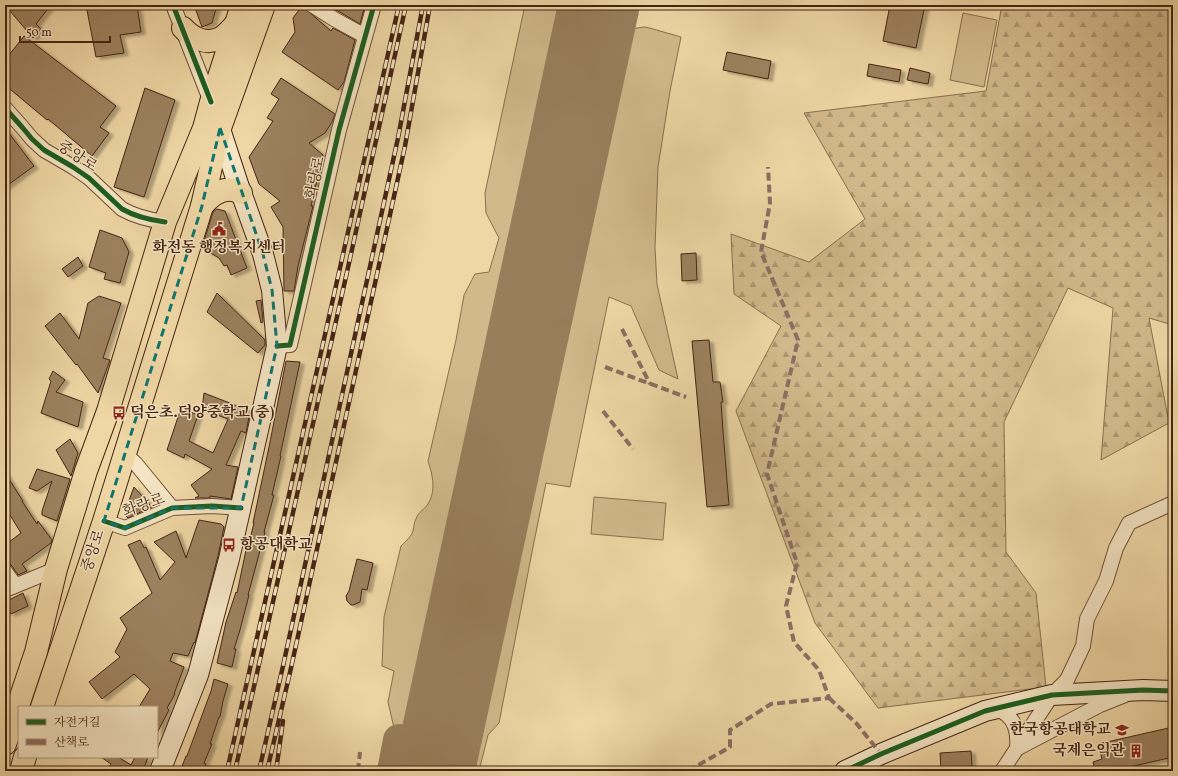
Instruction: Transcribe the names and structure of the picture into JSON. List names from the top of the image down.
{
  "streets": {
    "main road": ["중앙로"],
    "street": ["화랑로"]
  },
  "crossings": [
    ["중앙로", "화랑로"]
  ],
  "places": {
    "public building": ["화전동 행정복지센터"],
    "bus stop": ["덕은초.덕양중학교(중)", "항공대학교"],
    "school or university": ["한국항공대학교"],
    "building": ["국제은익관"]
  },
  "legend": ["자전거길", "산책로"],
  "scale_bar": "50 m"
}
